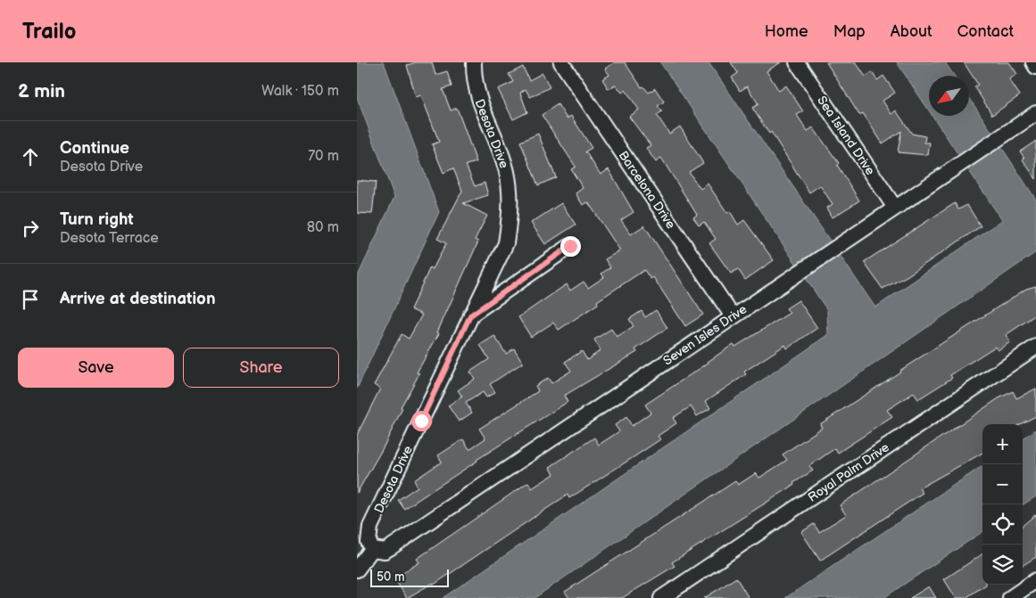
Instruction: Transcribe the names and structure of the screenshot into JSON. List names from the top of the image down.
{
  "streets": {
    "street": [
      "Desota Drive",
      "Sea Island Drive",
      "Barcelona Drive",
      "Seven Isles Drive",
      "Royal Palm Drive"
    ]
  },
  "crossings": [
    ["Desota Drive", "Seven Isles Drive"],
    ["Sea Island Drive", "Seven Isles Drive"],
    ["Barcelona Drive", "Seven Isles Drive"]
  ],
  "scale_bar": "50 m",
  "north": "bottom left",
  "page": {
    "header": "Trailo",
    "nav": [
      "Home",
      "Map",
      "About",
      "Contact"
    ],
    "heading": ["2 min", "Walk · 150 m"],
    "list": [
      ["Continue", "Desota Drive", "70 m"],
      ["Turn right", "Desota Terrace", "80 m"],
      "Arrive at destination"
    ],
    "buttons": ["Save", "Share"],
    "map_buttons": ["+", "−"],
    "scale": "50 m"
  }
}
